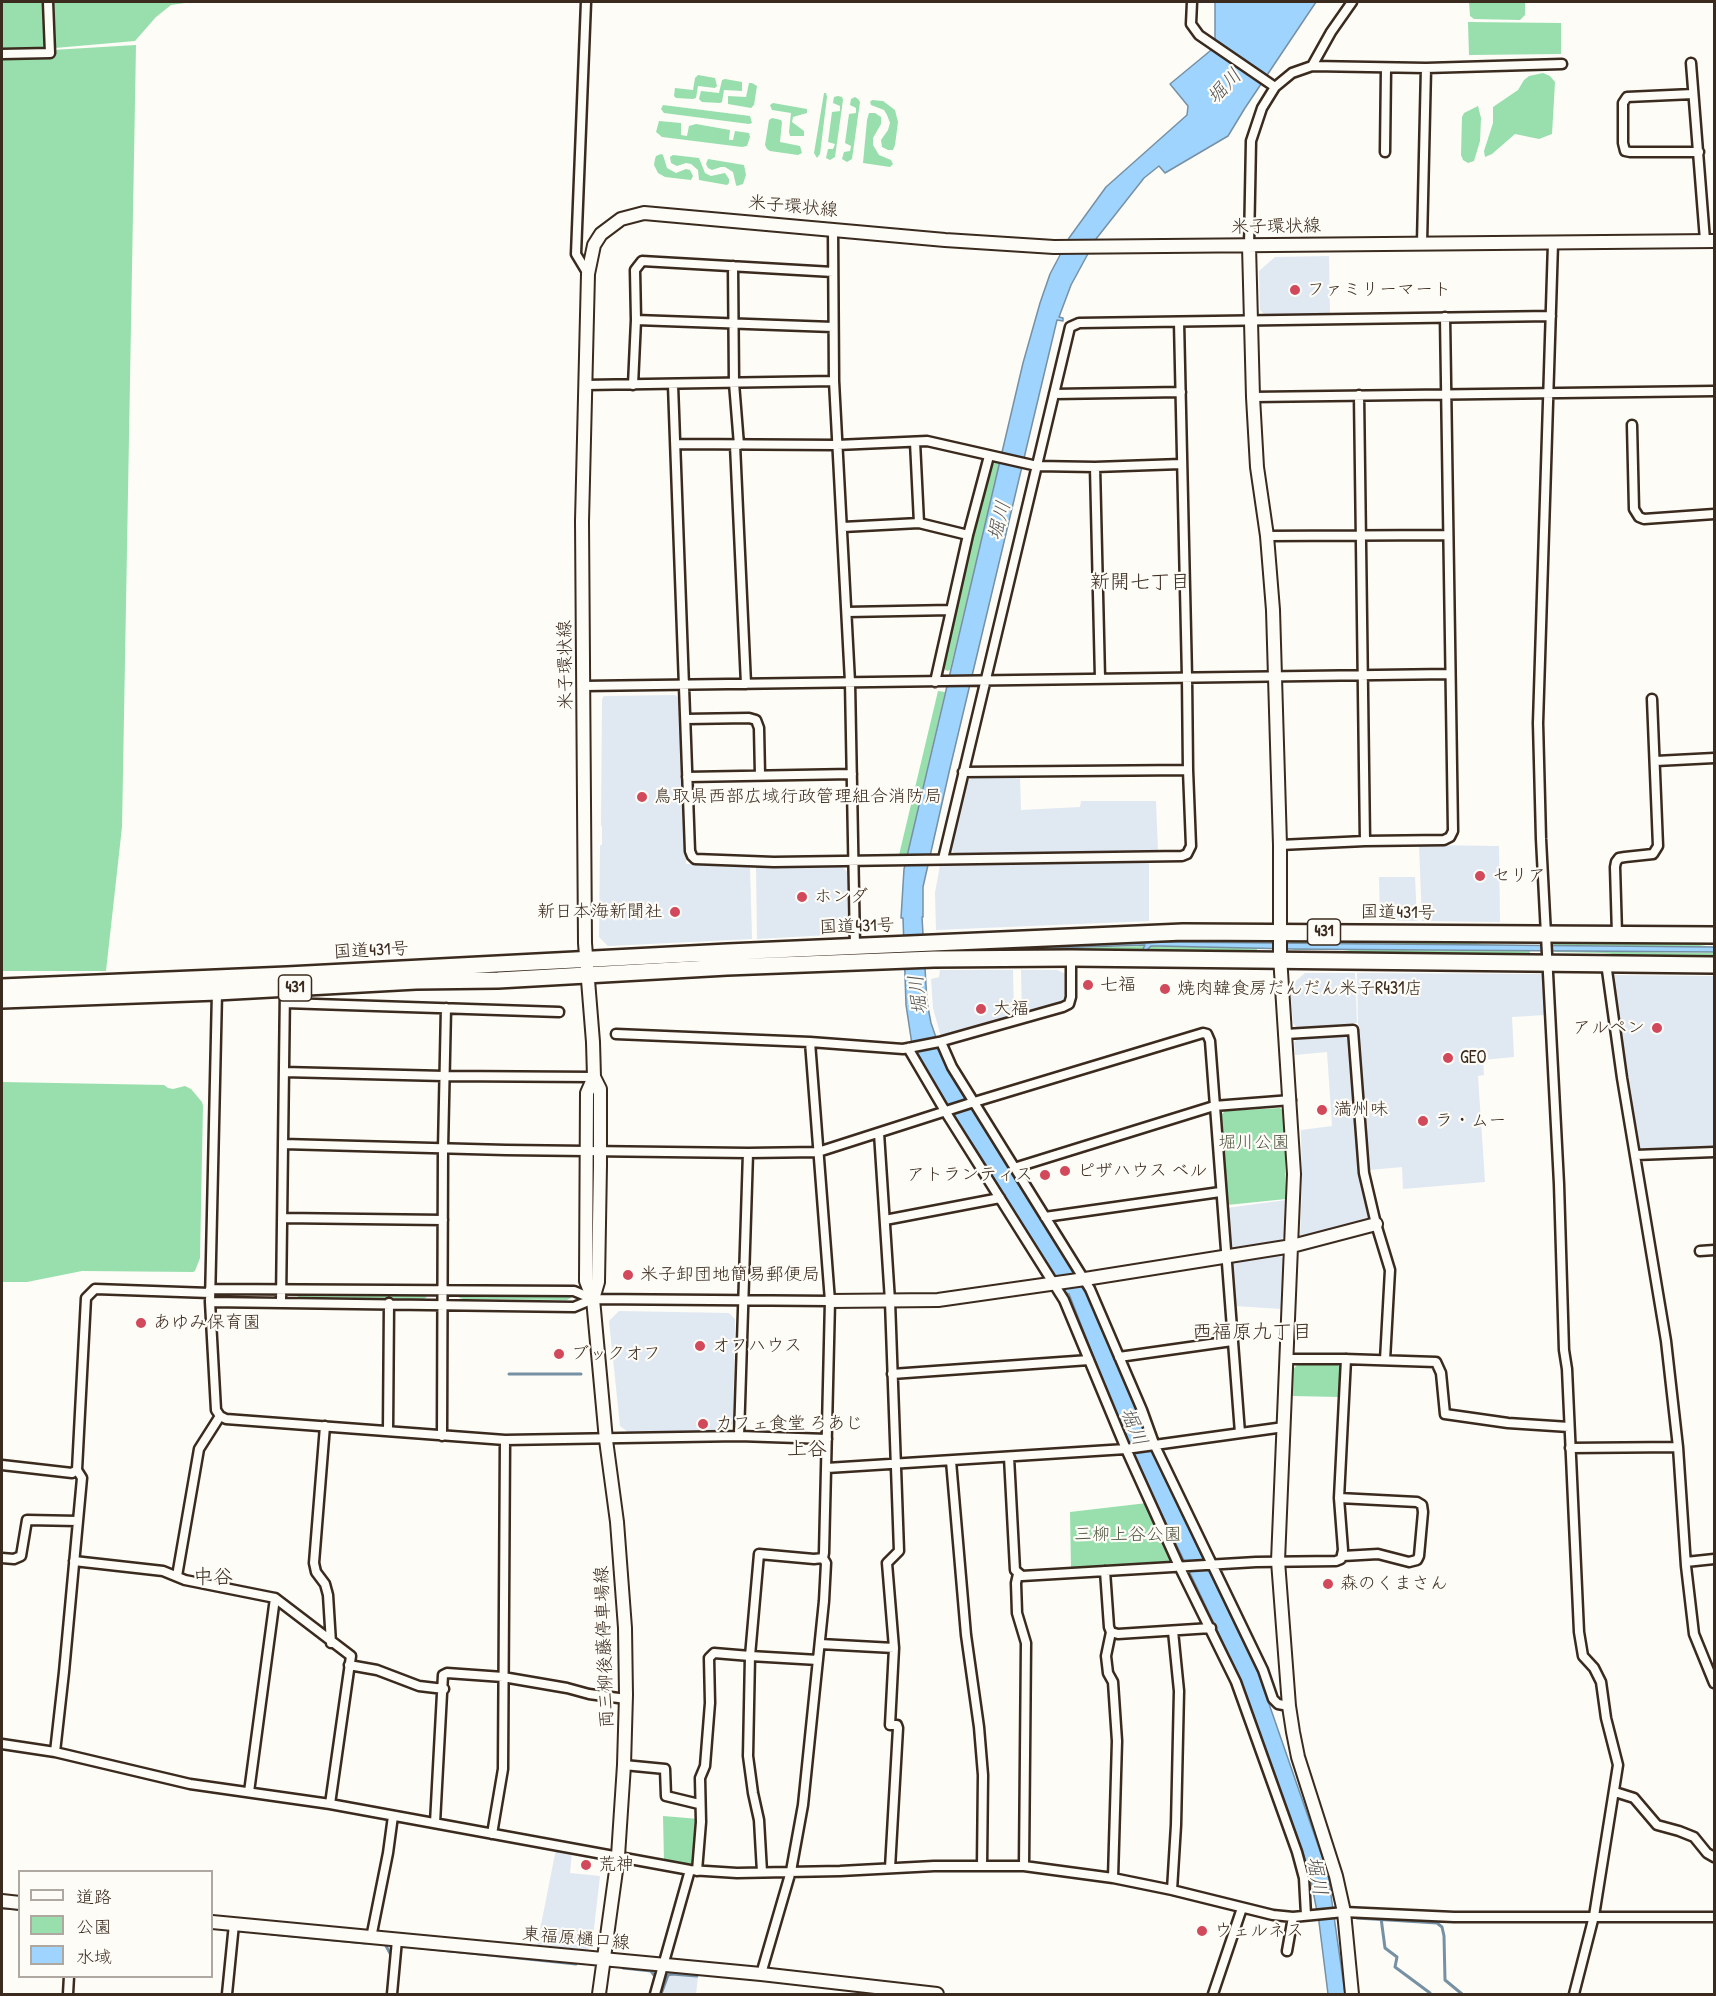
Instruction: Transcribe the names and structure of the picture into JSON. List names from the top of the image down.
{
  "streets": {
    "highway": ["国道431号", "431"],
    "main road": ["米子環状線", "両三柳後藤停車場線", "東福原樋口線"]
  },
  "crossings": [
    ["米子環状線", "国道431号"],
    ["米子環状線", "両三柳後藤停車場線"],
    ["国道431号", "両三柳後藤停車場線"],
    ["両三柳後藤停車場線", "東福原樋口線"]
  ],
  "districts": [
    "新開七丁目",
    "西福原九丁目",
    "上谷",
    "中谷"
  ],
  "water": ["堀川"],
  "parks": ["堀川公園", "三柳上谷公園"],
  "places": [
    "ファミリーマート",
    "鳥取県西部広域行政管理組合消防局",
    "セリア",
    "ホンダ",
    "新日本海新聞社",
    "七福",
    "焼肉韓食房だんだん米子R431店",
    "大福",
    "アルペン",
    "GEO",
    "満州味",
    "ラ・ムー",
    "ピザハウス ベル",
    "アトランティス",
    "米子卸団地簡易郵便局",
    "あゆみ保育園",
    "オフハウス",
    "ブックオフ",
    "カフェ食堂 ろあじ",
    "森のくまさん",
    "荒神",
    "ウェルネス"
  ],
  "legend": ["道路", "公園", "水域"]
}
